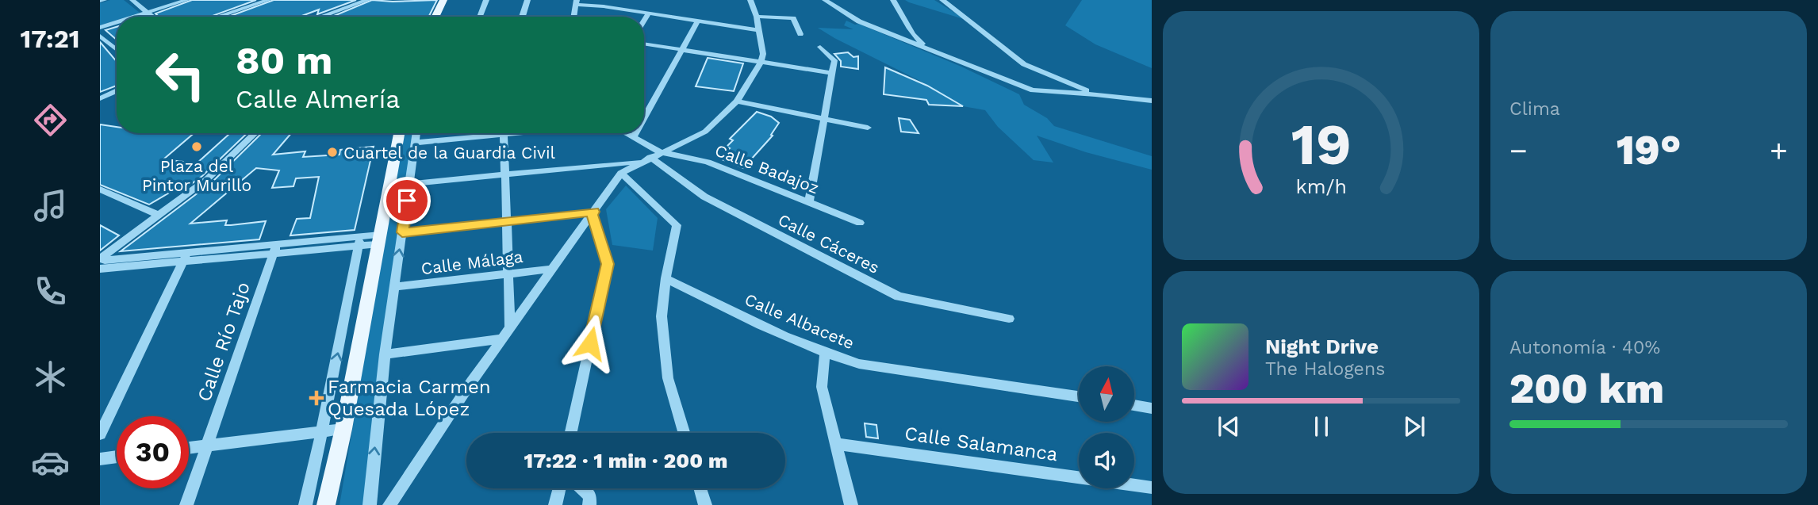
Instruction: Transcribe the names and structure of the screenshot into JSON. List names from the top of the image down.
{
  "streets": {
    "street": [
      "Calle Badajoz",
      "Calle Cáceres",
      "Calle Málaga",
      "Calle Albacete",
      "Calle Río Tajo",
      "Calle Salamanca"
    ]
  },
  "places": {
    "other": ["Plaza del Pintor Murillo", "Cuartel de la Guardia Civil"],
    "health": ["Farmacia Carmen Quesada López"]
  },
  "north": "top",
  "page": {
    "tabs": "17:21",
    "tile": [
      "Clima",
      ["Autonomía · 40%", "200 km"]
    ],
    "turn": ["80 m", "Calle Almería"],
    "heat": ["−", "19°", "+"],
    "song": ["Night Drive", "The Halogens"],
    "limit": "30",
    "trip": "17:22 · 1 min · 200 m",
    "gauge": ["19", "km/h"]
  }
}
